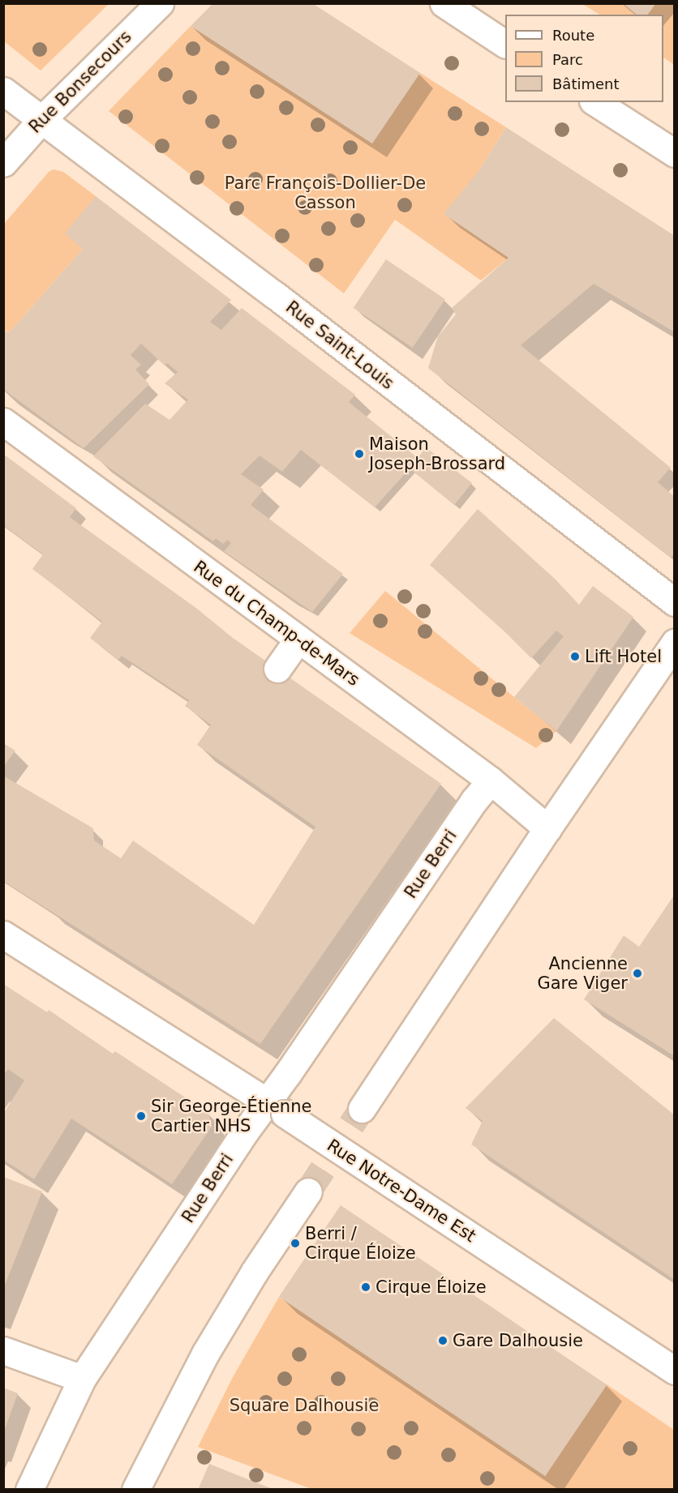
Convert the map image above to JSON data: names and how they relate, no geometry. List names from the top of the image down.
{
  "streets": {
    "street": [
      "Rue Bonsecours",
      "Rue Saint-Louis",
      "Rue du Champ-de-Mars",
      "Rue Berri",
      "Rue Notre-Dame Est"
    ]
  },
  "crossings": [
    ["Rue Bonsecours", "Rue Saint-Louis"],
    ["Rue du Champ-de-Mars", "Rue Berri"],
    ["Rue Berri", "Rue Notre-Dame Est"]
  ],
  "parks": ["Parc François-Dollier-De Casson", "Square Dalhousie"],
  "places": [
    "Maison Joseph-Brossard",
    "Lift Hotel",
    "Ancienne Gare Viger",
    "Sir George-Étienne Cartier NHS",
    "Berri / Cirque Éloize",
    "Cirque Éloize",
    "Gare Dalhousie"
  ],
  "legend": ["Route", "Parc", "Bâtiment"]
}
